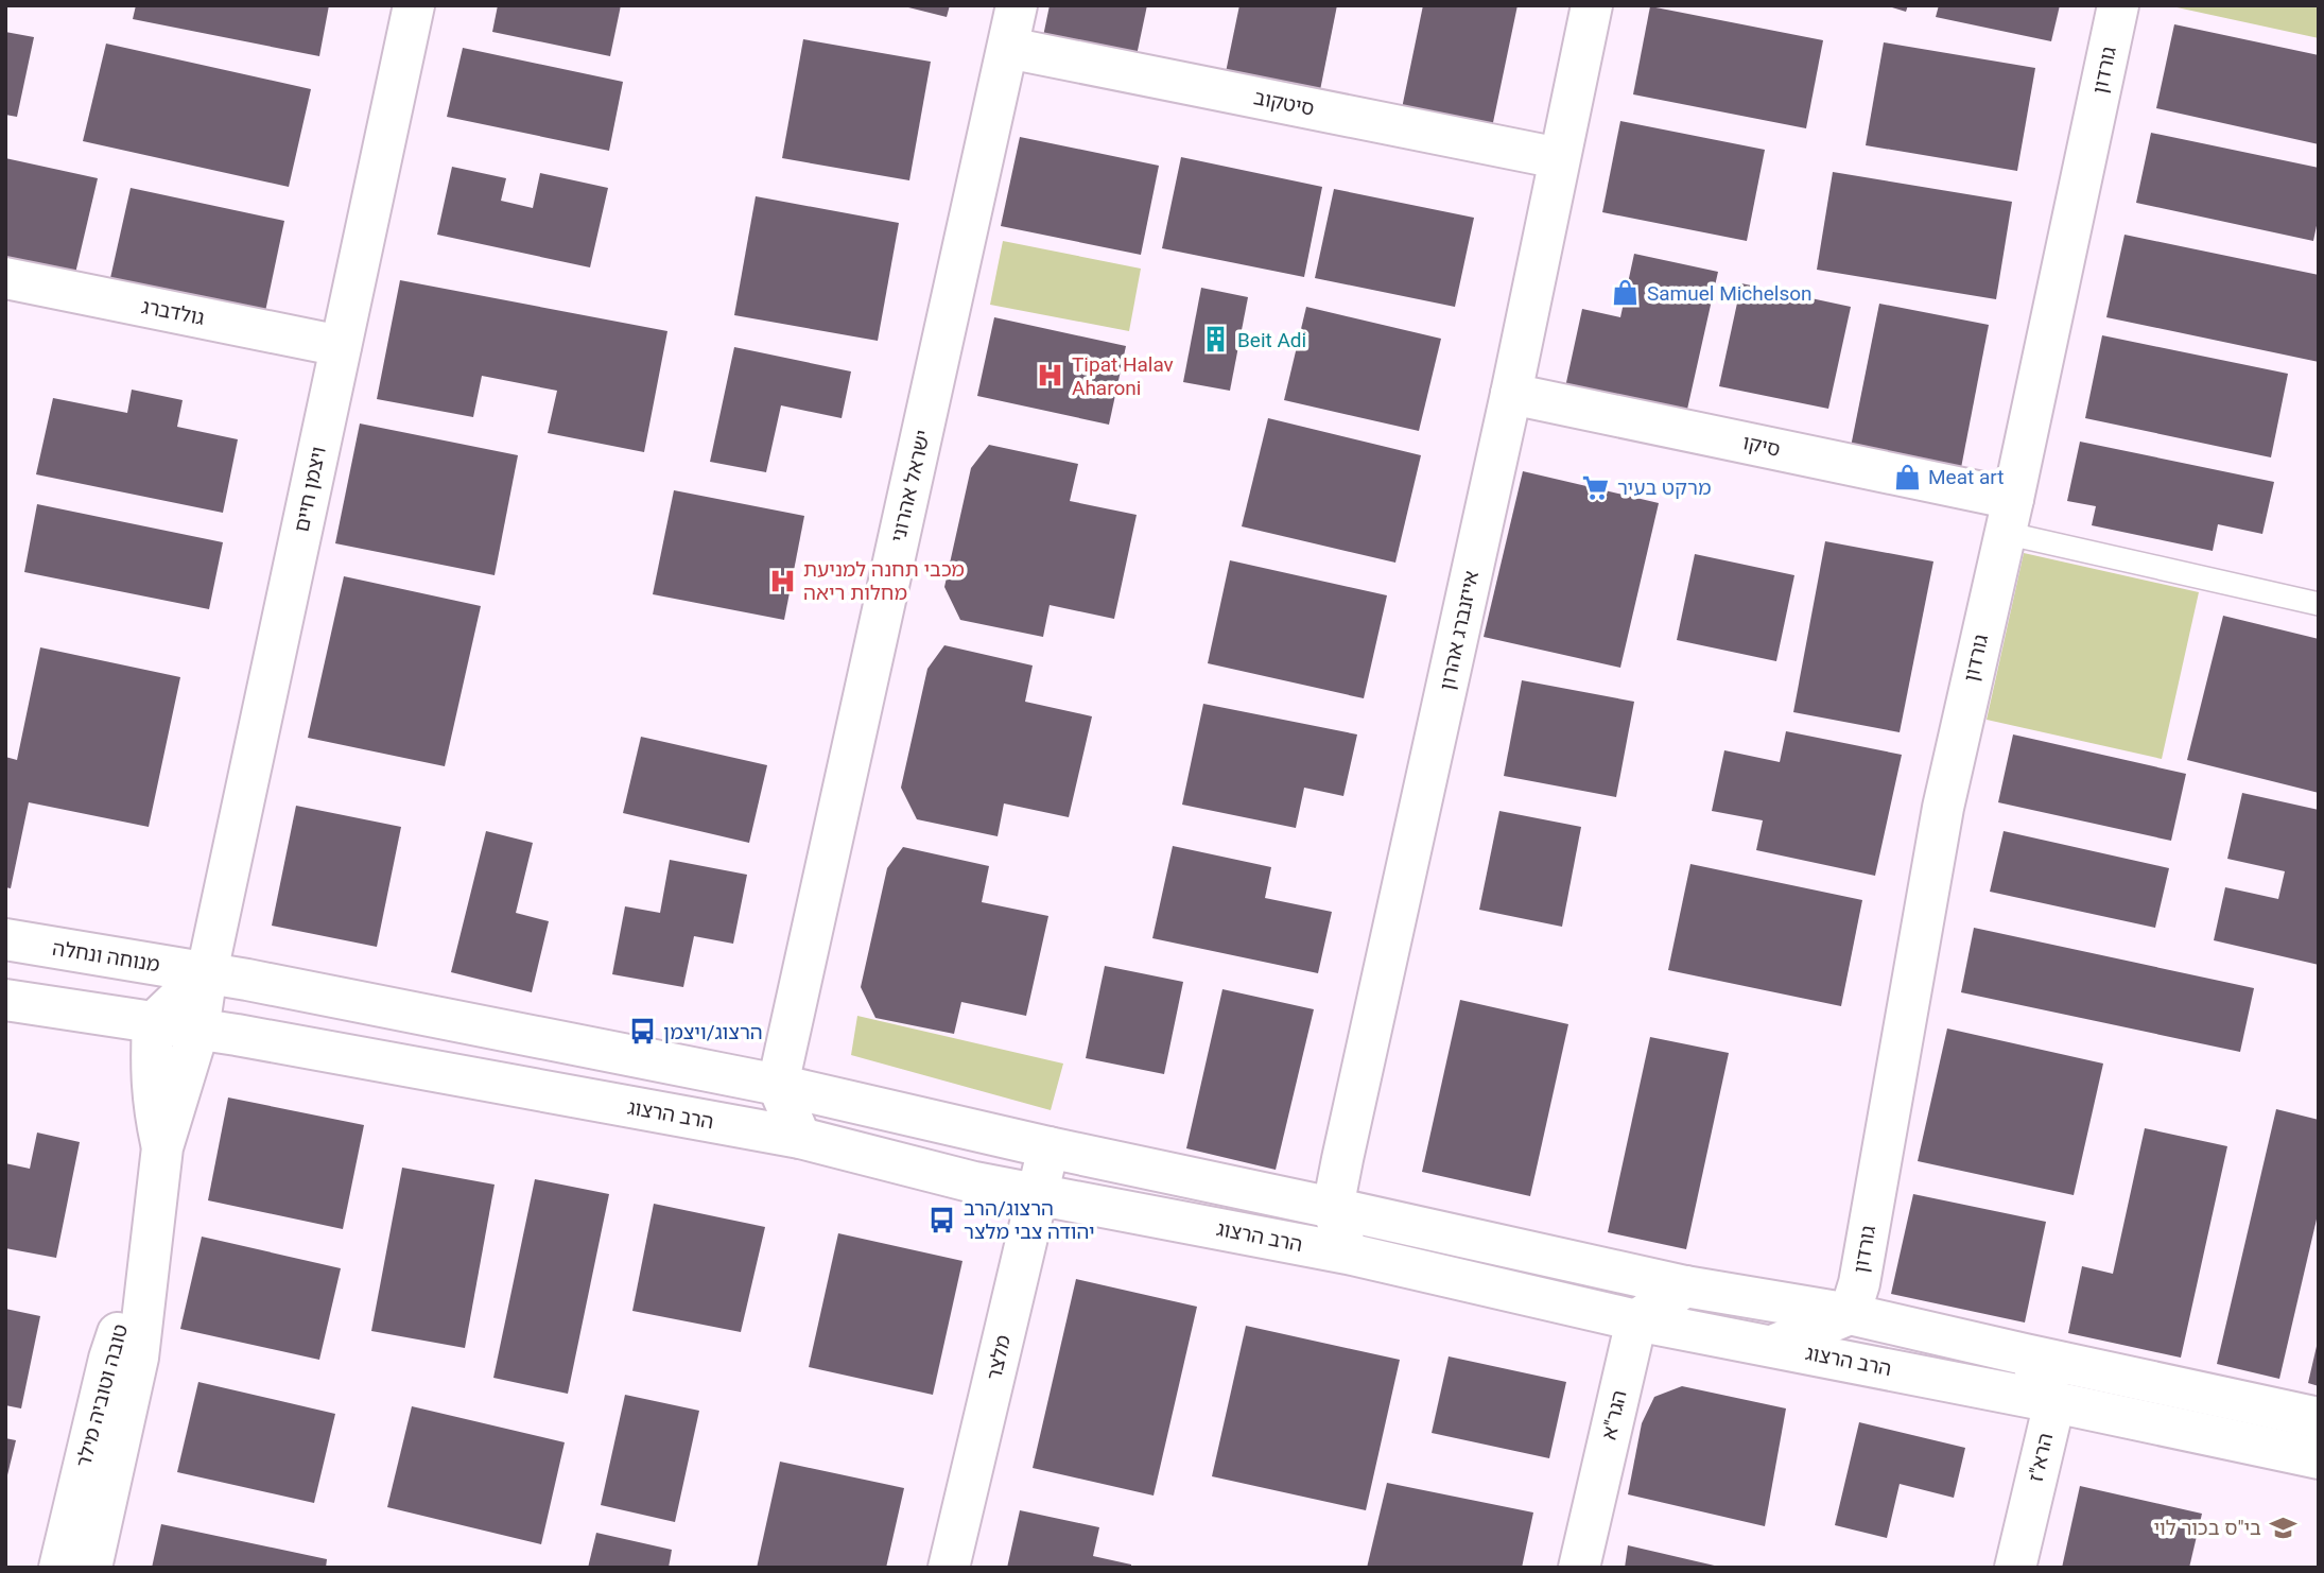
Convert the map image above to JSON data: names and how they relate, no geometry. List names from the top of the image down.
{
  "streets": {
    "street": [
      "גורדון",
      "סיטקוב",
      "גולדברג",
      "סיקו",
      "ישראל אהרוני",
      "ויצמן חיים",
      "אייזנברג אהרון",
      "מנוחה ונחלה",
      "הרב הרצוג",
      "מלצר",
      "טובה וטוביה מילר",
      "הגר\"א",
      "הרא\"ז"
    ]
  },
  "crossings": [
    ["גורדון", "סיקו"],
    ["סיטקוב", "ישראל אהרוני"],
    ["סיטקוב", "אייזנברג אהרון"],
    ["גולדברג", "ויצמן חיים"],
    ["סיקו", "אייזנברג אהרון"],
    ["ויצמן חיים", "מנוחה ונחלה"],
    ["ויצמן חיים", "טובה וטוביה מילר"],
    ["אייזנברג אהרון", "הרב הרצוג"],
    ["מנוחה ונחלה", "טובה וטוביה מילר"],
    ["הרב הרצוג", "מלצר"],
    ["הרב הרצוג", "טובה וטוביה מילר"],
    ["הרב הרצוג", "הגר\"א"],
    ["הרב הרצוג", "הרא\"ז"]
  ],
  "places": {
    "shop": ["Samuel Michelson", "Meat art"],
    "building": ["Beit Adi"],
    "hospital": ["Tipat Halav Aharoni", "מכבי תחנה למניעת מחלות ריאה"],
    "supermarket": ["מרקט בעיר"],
    "bus stop": ["הרצוג/ויצמן", "הרצוג/הרב יהודה צבי מלצר"],
    "school or university": ["בי\"ס בכור לוי"]
  }
}
